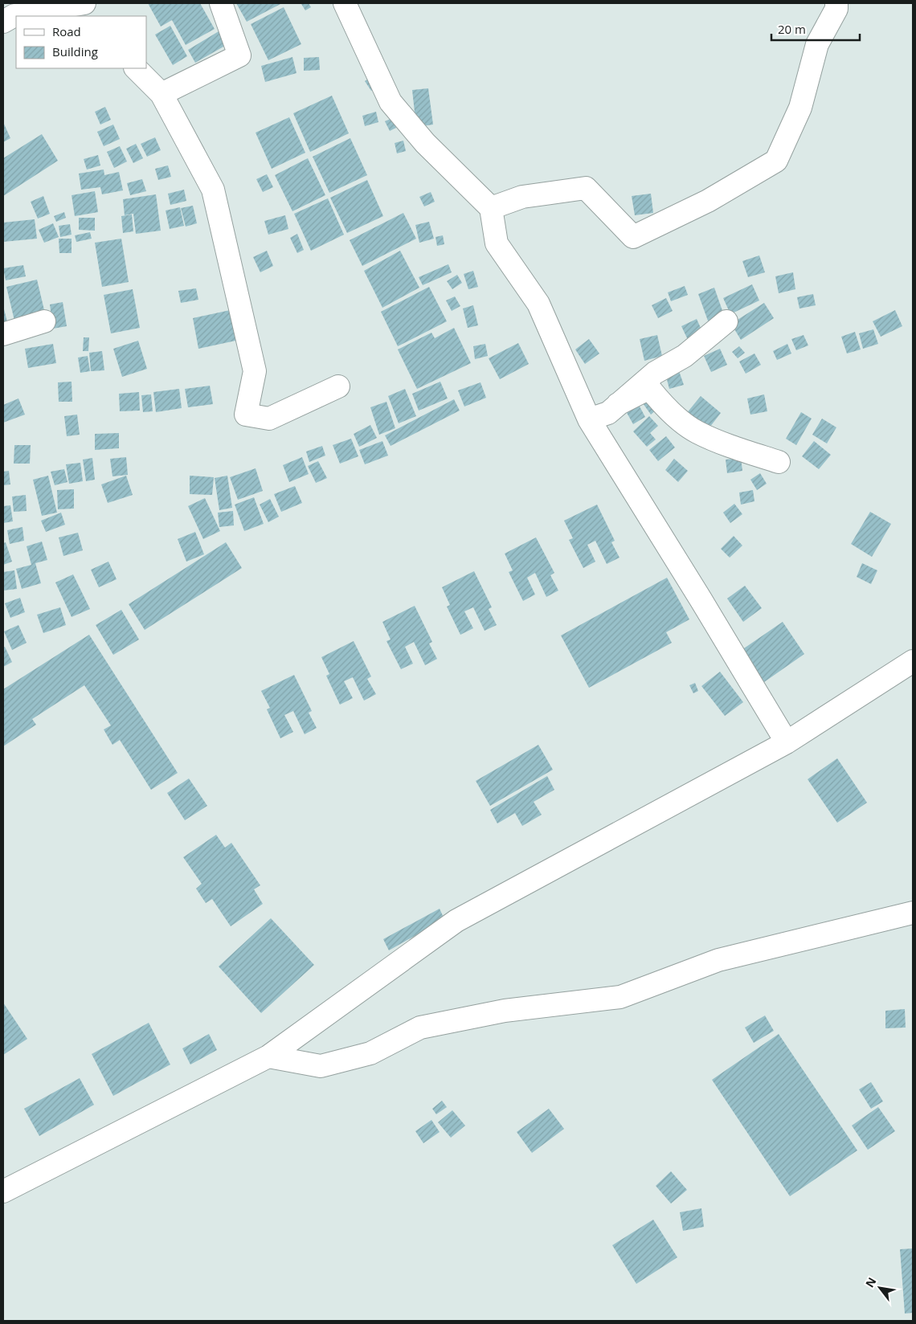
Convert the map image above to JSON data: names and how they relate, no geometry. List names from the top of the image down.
{
  "legend": ["Road", "Building"],
  "scale_bar": "20 m",
  "north": "top left"
}
